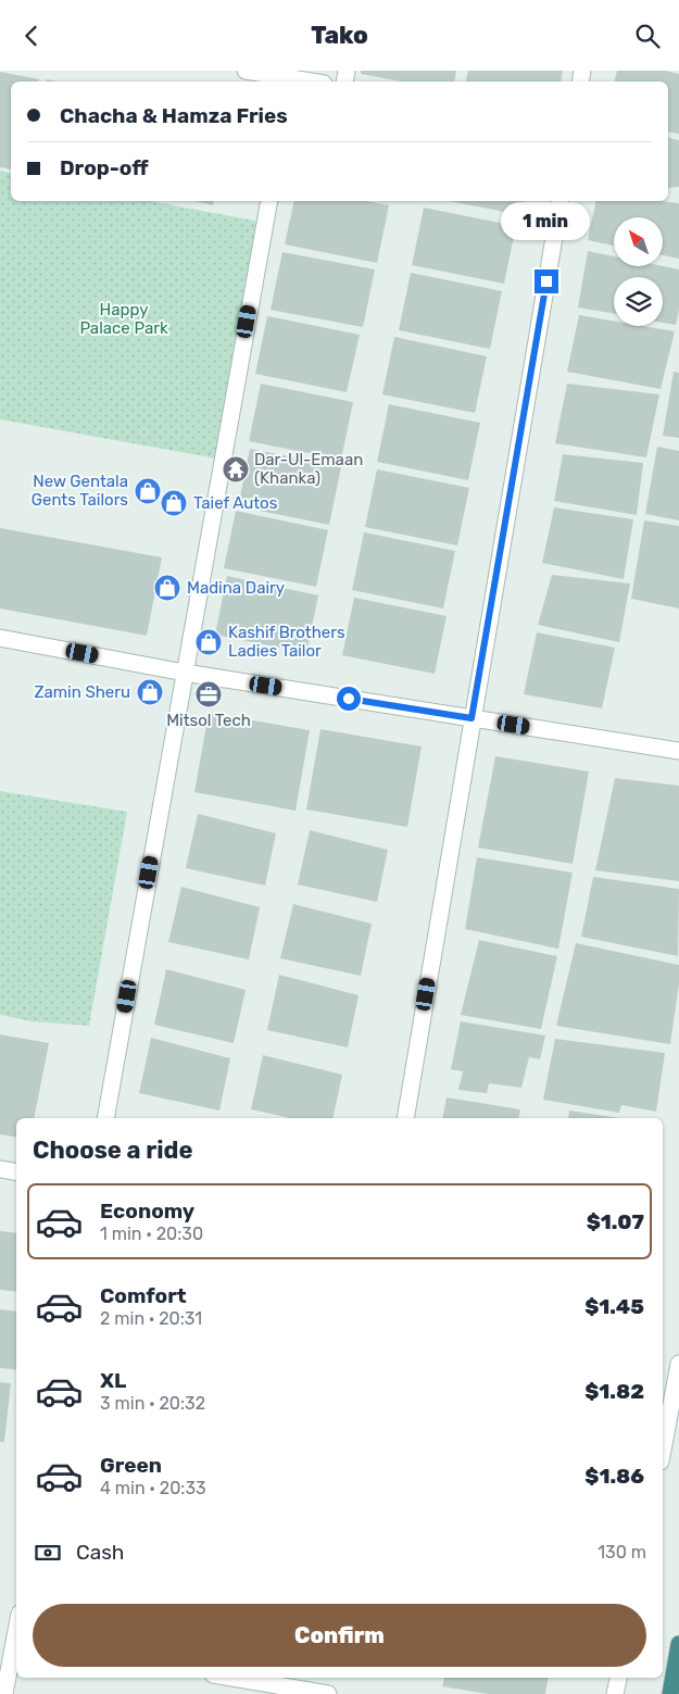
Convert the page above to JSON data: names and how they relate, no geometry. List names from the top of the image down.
{
  "parks": ["Happy Palace Park"],
  "places": {
    "temple": ["Dar-Ul-Emaan (Khanka)"],
    "shop": [
      "New Gentala Gents Tailors",
      "Taief Autos",
      "Madina Dairy",
      "Kashif Brothers Ladies Tailor",
      "Zamin Sheru"
    ],
    "office": ["Mitsol Tech"]
  },
  "north": "top left",
  "page": {
    "header": "Tako",
    "banner": ["Chacha & Hamza Fries", "Drop-off"],
    "bubble": "1 min",
    "heading": "Choose a ride",
    "list": [
      {
        "name": "Economy",
        "note": "1 min · 20:30",
        "value": "$1.07"
      },
      {
        "name": "Comfort",
        "note": "2 min · 20:31",
        "value": "$1.45"
      },
      {
        "name": "XL",
        "note": "3 min · 20:32",
        "value": "$1.82"
      },
      {
        "name": "Green",
        "note": "4 min · 20:33",
        "value": "$1.86"
      }
    ],
    "pay": ["Cash", "130 m"],
    "buttons": "Confirm"
  }
}
